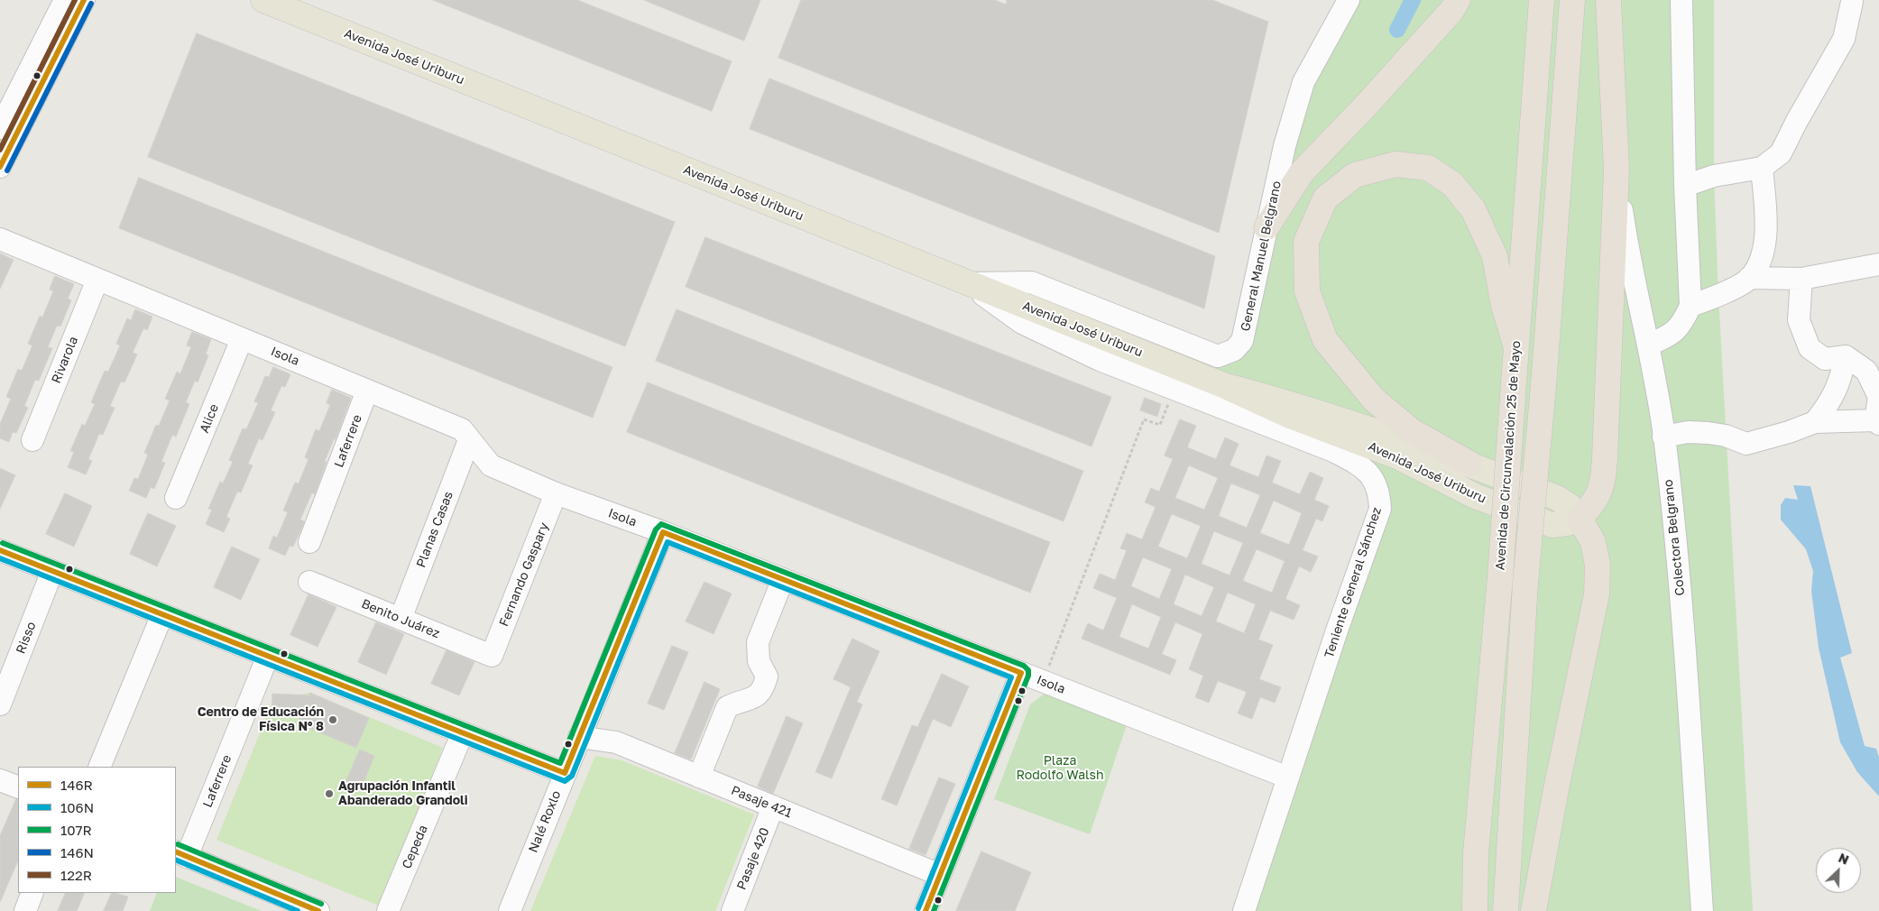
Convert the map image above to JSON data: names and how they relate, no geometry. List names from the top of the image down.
{
  "streets": {
    "highway": ["Avenida de Circunvalación 25 de Mayo"],
    "main road": ["Avenida José Uriburu"],
    "street": [
      "General Manuel Belgrano",
      "Isola",
      "Rivarola",
      "Alice",
      "Laferrere",
      "Planas Casas",
      "Colectora Belgrano",
      "Fernando Gaspary",
      "Teniente General Sánchez",
      "Benito Juárez",
      "Risso",
      "Pasaje 421",
      "Nalé Roxlo",
      "Cepeda",
      "Pasaje 420"
    ]
  },
  "crossings": [
    ["Avenida José Uriburu", "General Manuel Belgrano"],
    ["Avenida José Uriburu", "Teniente General Sánchez"],
    ["General Manuel Belgrano", "Teniente General Sánchez"],
    ["Isola", "Rivarola"],
    ["Isola", "Alice"],
    ["Isola", "Laferrere"],
    ["Isola", "Planas Casas"],
    ["Isola", "Fernando Gaspary"],
    ["Isola", "Teniente General Sánchez"],
    ["Isola", "Nalé Roxlo"],
    ["Planas Casas", "Benito Juárez"],
    ["Fernando Gaspary", "Benito Juárez"],
    ["Pasaje 421", "Nalé Roxlo"],
    ["Pasaje 421", "Pasaje 420"]
  ],
  "parks": ["Plaza Rodolfo Walsh"],
  "places": ["Centro de Educación Física N° 8", "Agrupación Infantil Abanderado Grandoli"],
  "lines": [
    "transit line 146R",
    "transit line 122R",
    "transit line 146N",
    "transit line 107R",
    "transit line 106N"
  ],
  "legend": [
    "146R",
    "106N",
    "107R",
    "146N",
    "122R"
  ],
  "north": "top right"
}
